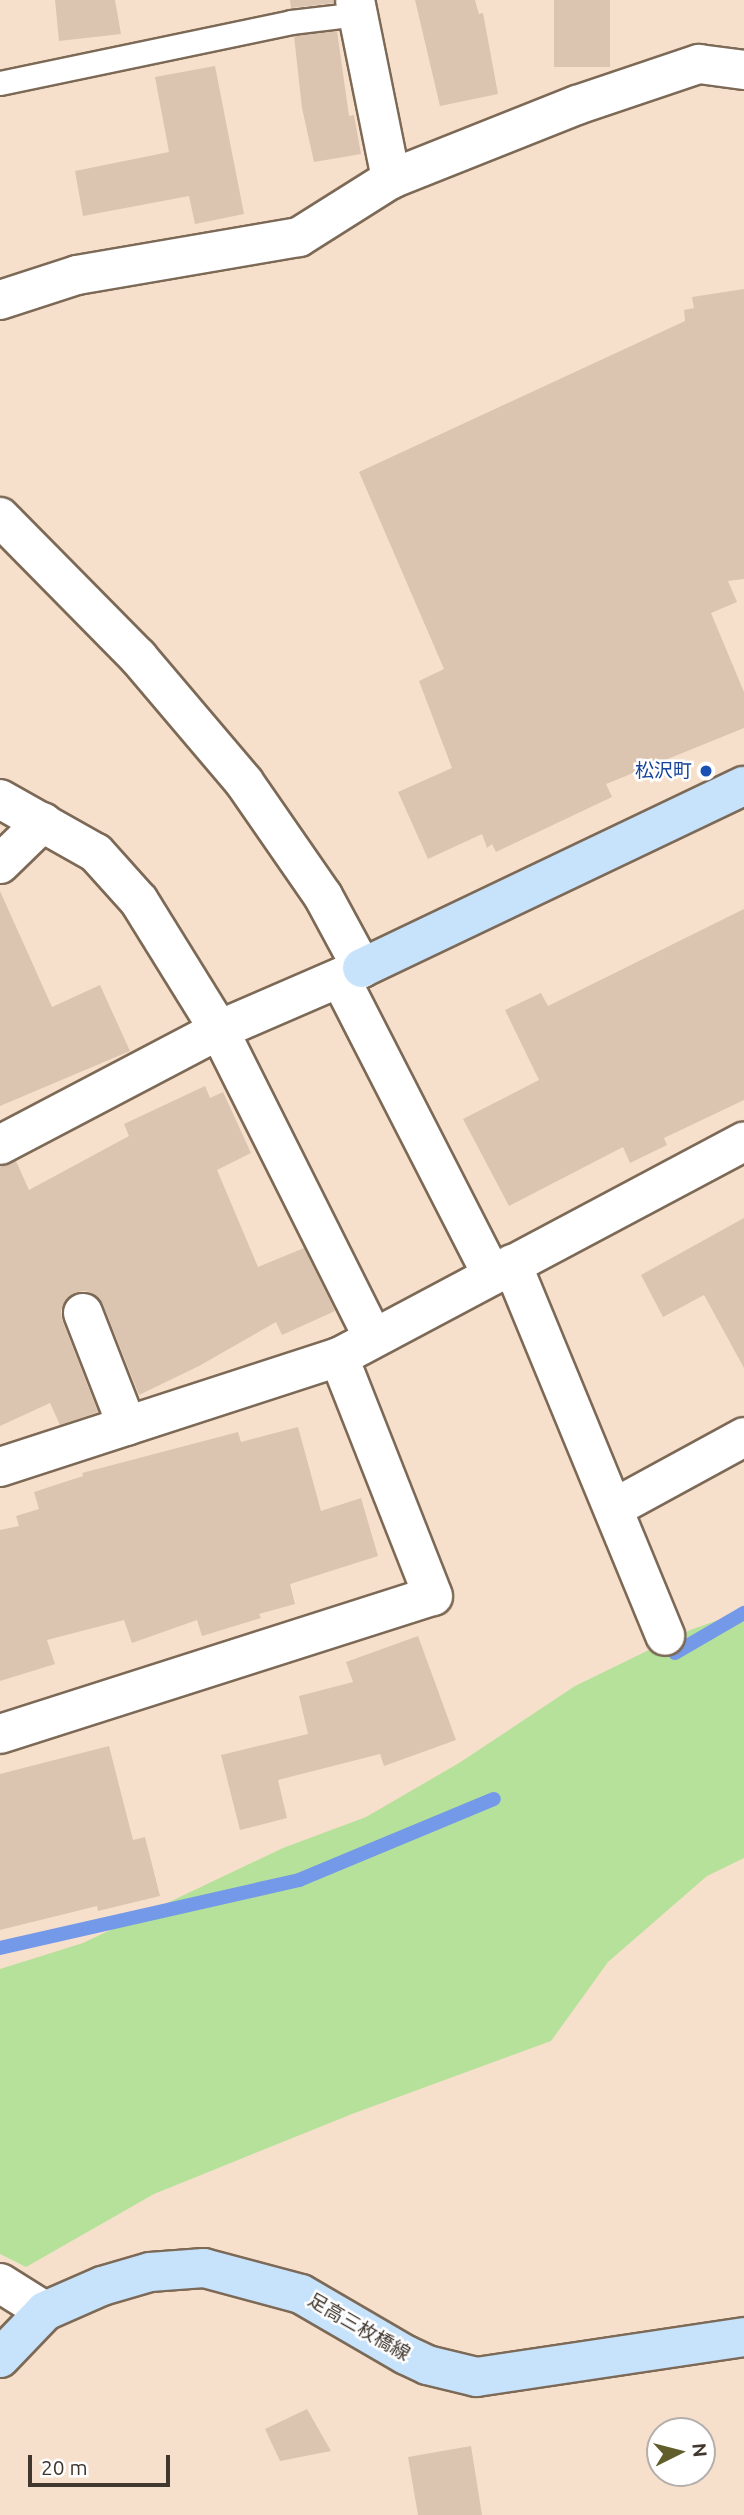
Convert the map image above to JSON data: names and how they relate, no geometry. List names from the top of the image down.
{
  "streets": {
    "main road": ["足高三枚橋線"]
  },
  "places": ["松沢町"],
  "scale_bar": "20 m",
  "north": "right"
}
